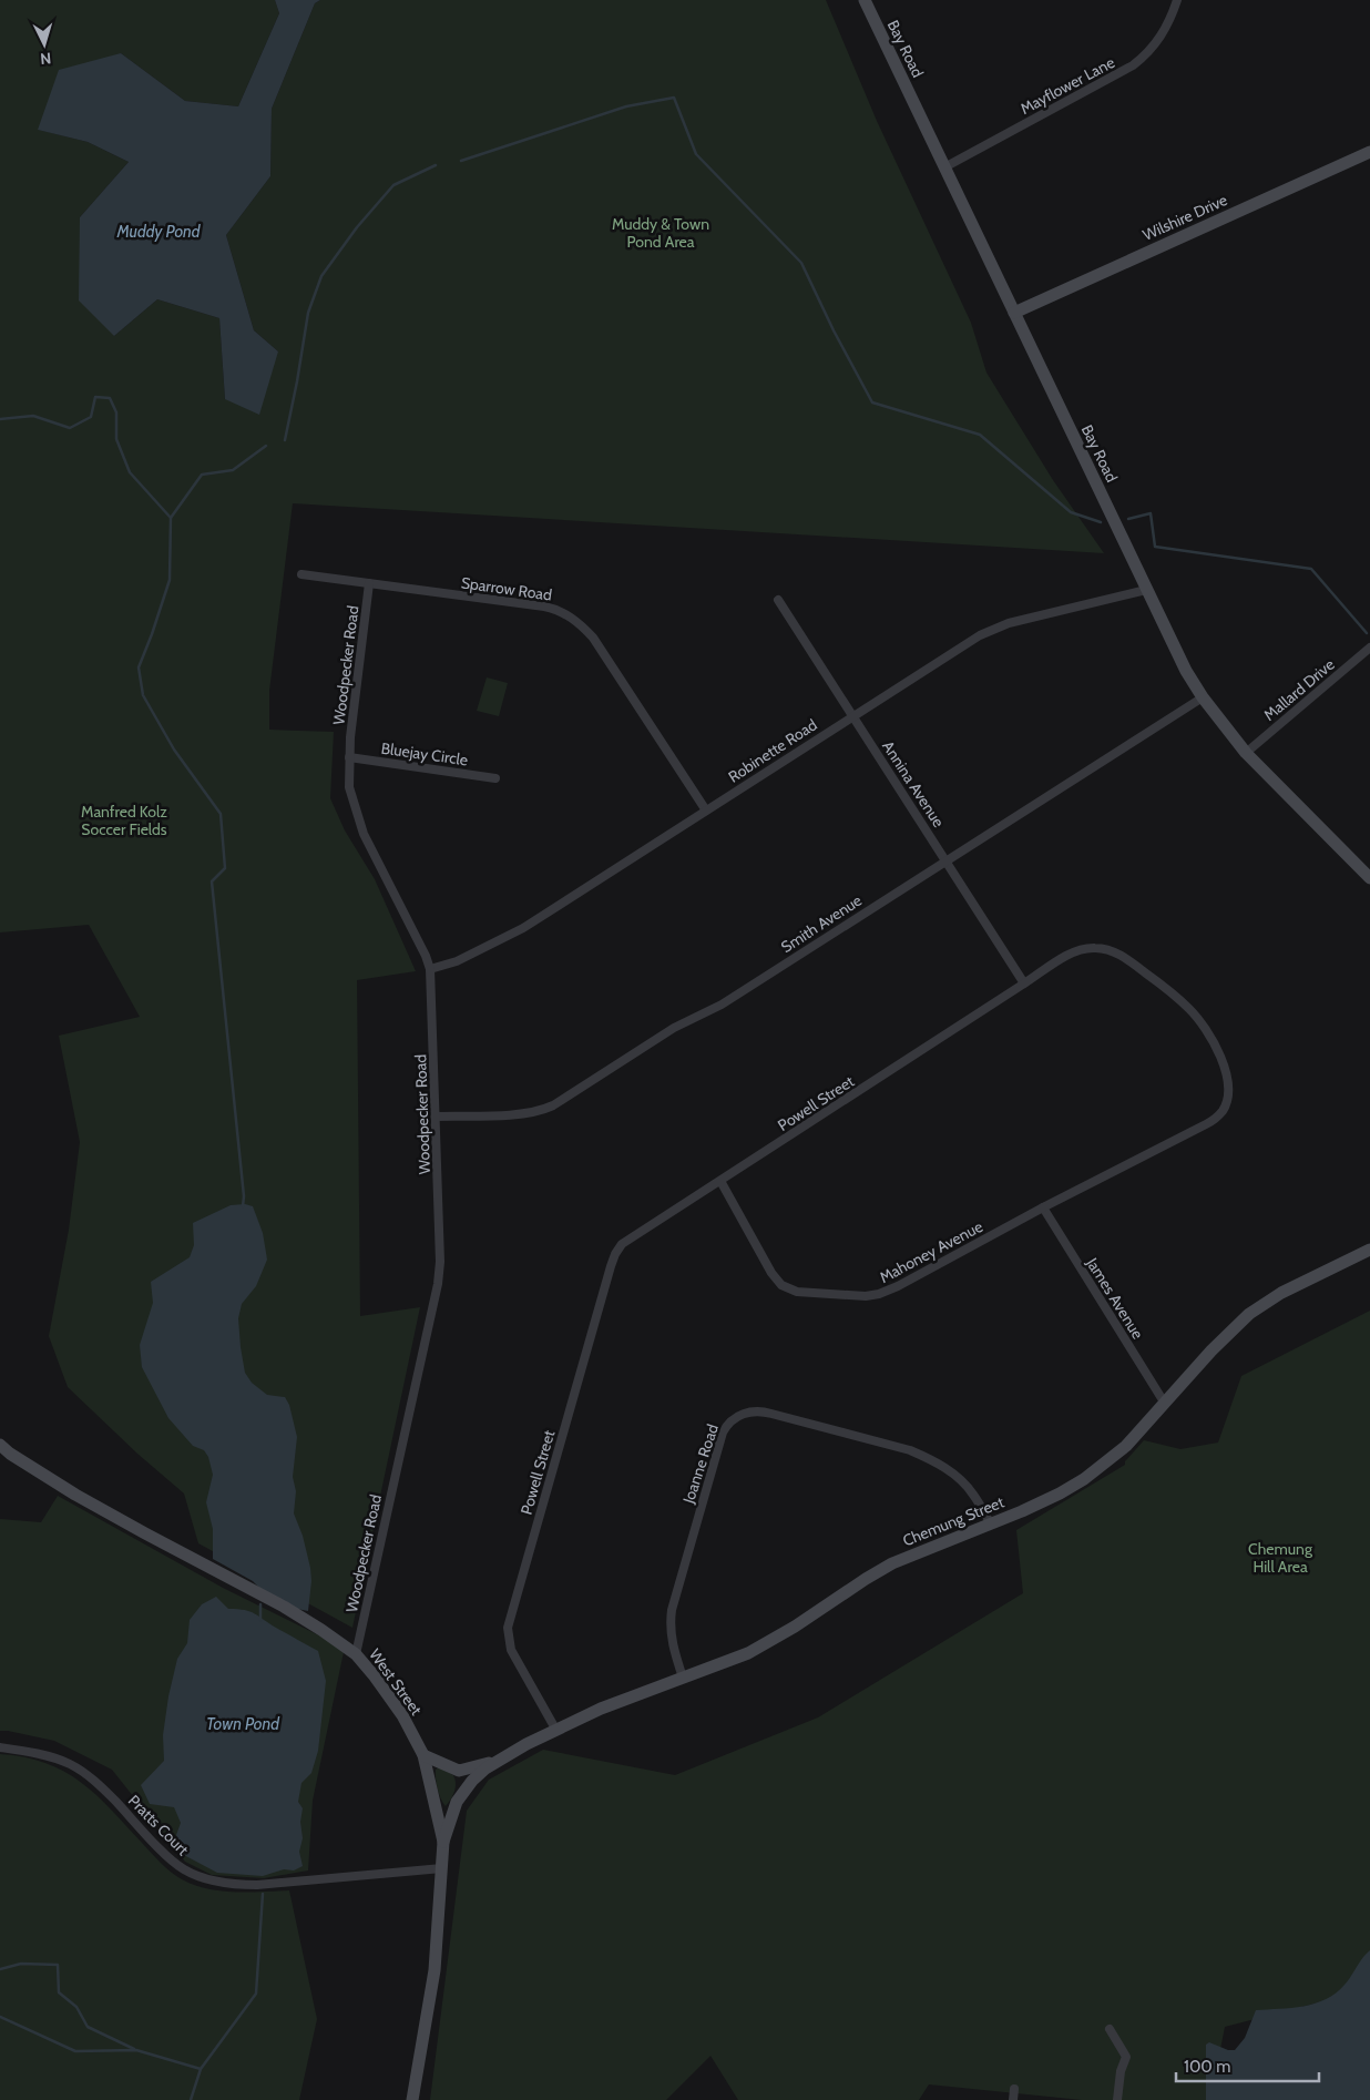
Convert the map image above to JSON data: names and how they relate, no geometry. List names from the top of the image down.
{
  "streets": {
    "street": [
      "Bay Road",
      "Mayflower Lane",
      "Wilshire Drive",
      "Sparrow Road",
      "Woodpecker Road",
      "Mallard Drive",
      "Robinette Road",
      "Bluejay Circle",
      "Annina Avenue",
      "Smith Avenue",
      "Powell Street",
      "Mahoney Avenue",
      "James Avenue",
      "Joanne Road",
      "Chemung Street",
      "West Street",
      "Pratts Court"
    ]
  },
  "crossings": [
    ["Bay Road", "Mayflower Lane"],
    ["Bay Road", "Wilshire Drive"],
    ["Bay Road", "Mallard Drive"],
    ["Bay Road", "Robinette Road"],
    ["Bay Road", "Smith Avenue"],
    ["Sparrow Road", "Woodpecker Road"],
    ["Sparrow Road", "Robinette Road"],
    ["Woodpecker Road", "Robinette Road"],
    ["Woodpecker Road", "Bluejay Circle"],
    ["Woodpecker Road", "Smith Avenue"],
    ["Woodpecker Road", "West Street"],
    ["Robinette Road", "Annina Avenue"],
    ["Annina Avenue", "Smith Avenue"],
    ["Annina Avenue", "Powell Street"],
    ["Powell Street", "Mahoney Avenue"],
    ["Powell Street", "James Avenue"],
    ["Powell Street", "Chemung Street"],
    ["Mahoney Avenue", "James Avenue"],
    ["James Avenue", "Chemung Street"],
    ["Joanne Road", "Chemung Street"],
    ["Chemung Street", "West Street"],
    ["West Street", "Pratts Court"]
  ],
  "water": ["Muddy Pond", "Town Pond"],
  "parks": ["Muddy & Town Pond Area", "Manfred Kolz Soccer Fields", "Chemung Hill Area"],
  "scale_bar": "100 m",
  "north": "bottom"
}
